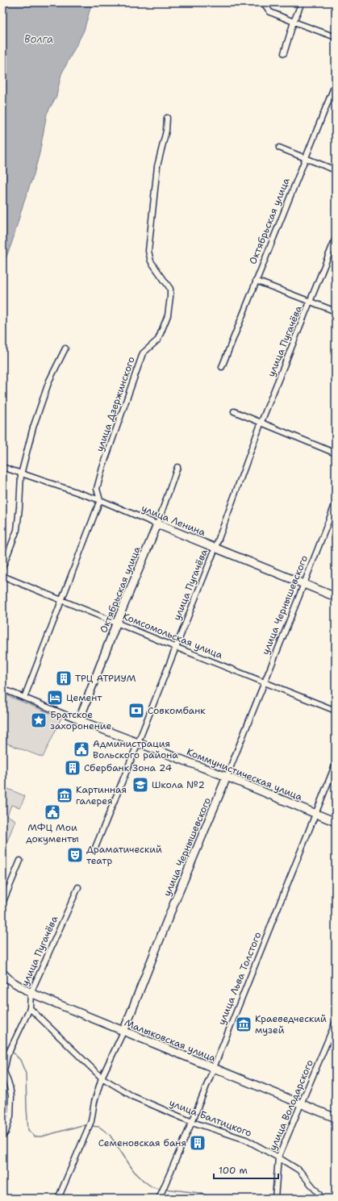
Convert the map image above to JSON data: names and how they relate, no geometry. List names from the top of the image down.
{
  "streets": {
    "street": [
      "Октябрьская улица",
      "улица Пугачёва",
      "улица Дзержинского",
      "улица Ленина",
      "улица Чернышевского",
      "Комсомольская улица",
      "Коммунистическая улица",
      "улица Льва Толстого",
      "Малыковская улица",
      "улица Володарского",
      "улица Балтицкого"
    ]
  },
  "crossings": [
    ["Октябрьская улица", "улица Ленина"],
    ["Октябрьская улица", "Комсомольская улица"],
    ["Октябрьская улица", "Коммунистическая улица"],
    ["улица Пугачёва", "улица Ленина"],
    ["улица Пугачёва", "Комсомольская улица"],
    ["улица Пугачёва", "Коммунистическая улица"],
    ["улица Пугачёва", "Малыковская улица"],
    ["улица Пугачёва", "улица Балтицкого"],
    ["улица Дзержинского", "улица Ленина"],
    ["улица Дзержинского", "Комсомольская улица"],
    ["улица Дзержинского", "Коммунистическая улица"],
    ["улица Ленина", "улица Чернышевского"],
    ["улица Чернышевского", "Комсомольская улица"],
    ["улица Чернышевского", "Коммунистическая улица"],
    ["улица Чернышевского", "Малыковская улица"],
    ["улица Чернышевского", "улица Балтицкого"],
    ["Коммунистическая улица", "улица Льва Толстого"],
    ["улица Льва Толстого", "Малыковская улица"],
    ["улица Льва Толстого", "улица Балтицкого"],
    ["Малыковская улица", "улица Володарского"],
    ["улица Володарского", "улица Балтицкого"]
  ],
  "water": ["Волга"],
  "places": {
    "building": ["ТРЦ АТРИУМ", "Сбербанк Зона 24", "Семеновская баня"],
    "hotel": ["Цемент"],
    "bank": ["Совкомбанк"],
    "place": ["Братское захоронение"],
    "public building": ["Администрация Вольского района", "МФЦ Мои документы"],
    "school or university": ["Школа №2"],
    "museum": ["Картинная галерея", "Краеведческий музей"],
    "theatre": ["Драматический театр"]
  },
  "scale_bar": "100 m"
}
